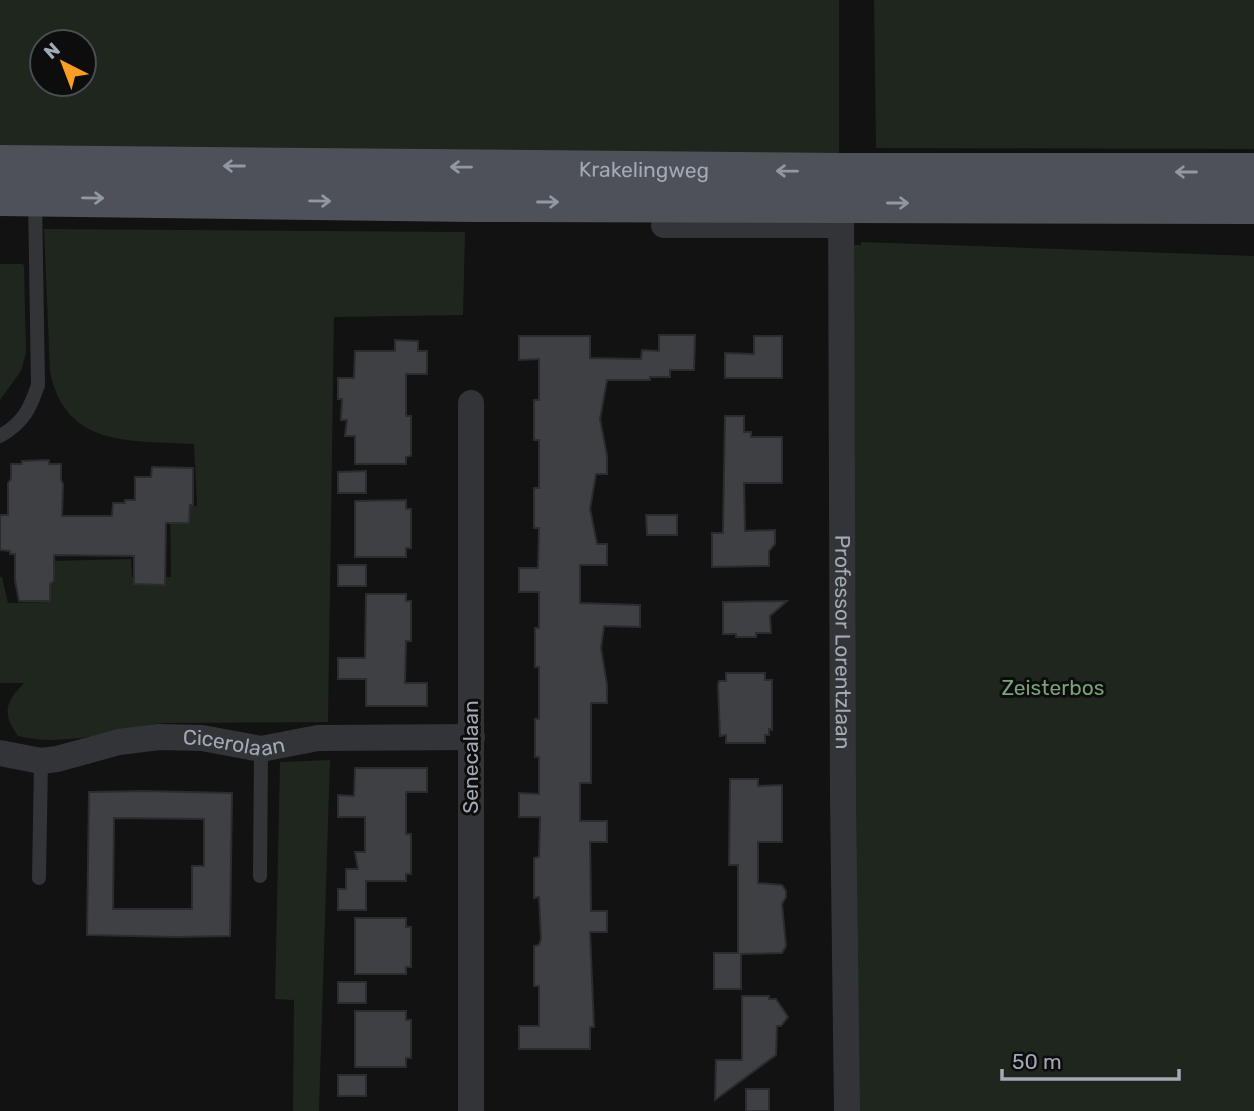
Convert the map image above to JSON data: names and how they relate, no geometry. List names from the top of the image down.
{
  "streets": {
    "main road": ["Krakelingweg"],
    "street": ["Professor Lorentzlaan", "Cicerolaan", "Senecalaan"]
  },
  "crossings": [
    ["Krakelingweg", "Professor Lorentzlaan"],
    ["Cicerolaan", "Senecalaan"]
  ],
  "parks": ["Zeisterbos"],
  "scale_bar": "50 m",
  "north": "top left"
}
